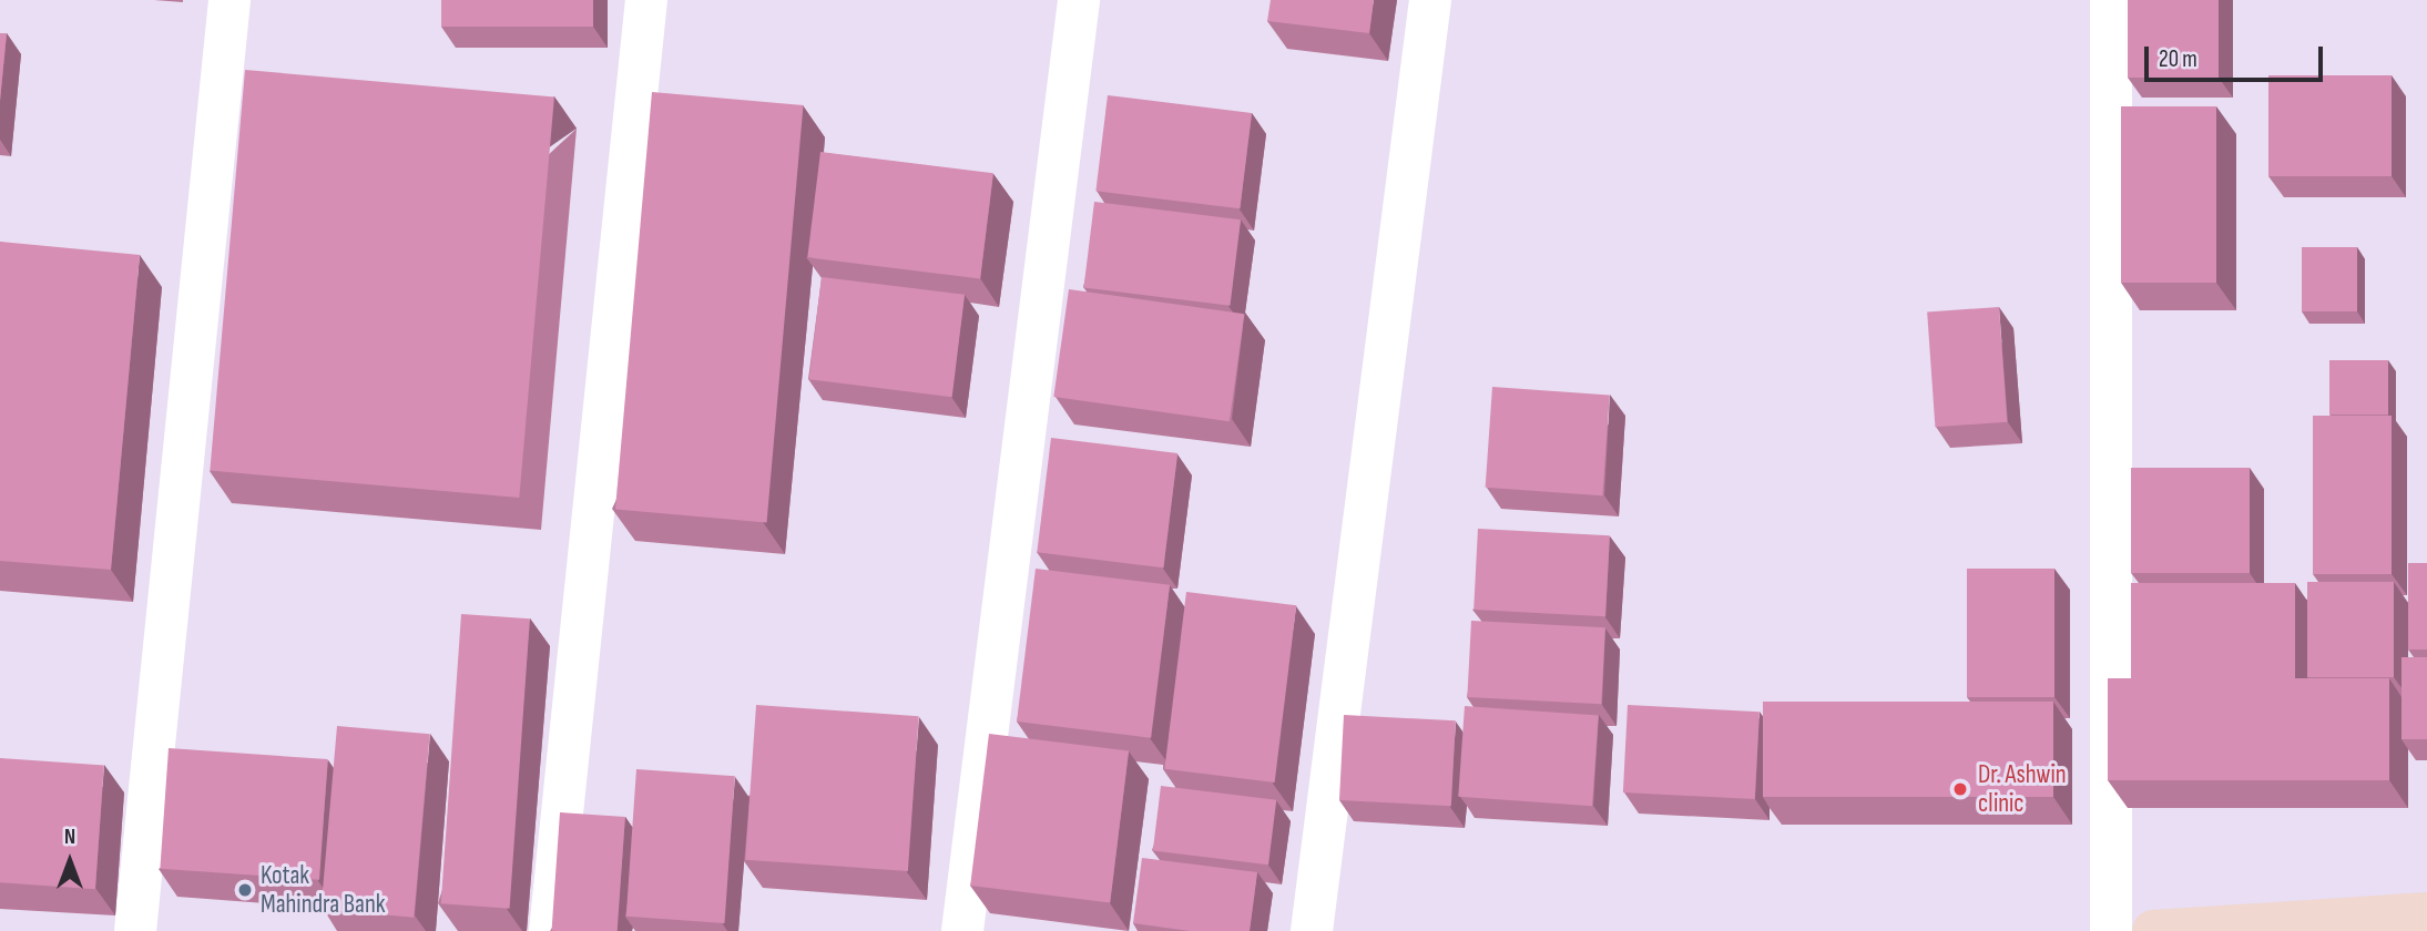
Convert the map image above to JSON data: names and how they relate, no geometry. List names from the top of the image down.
{
  "places": ["Dr. Ashwin clinic", "Kotak Mahindra Bank"],
  "scale_bar": "20 m",
  "north": "top"
}
